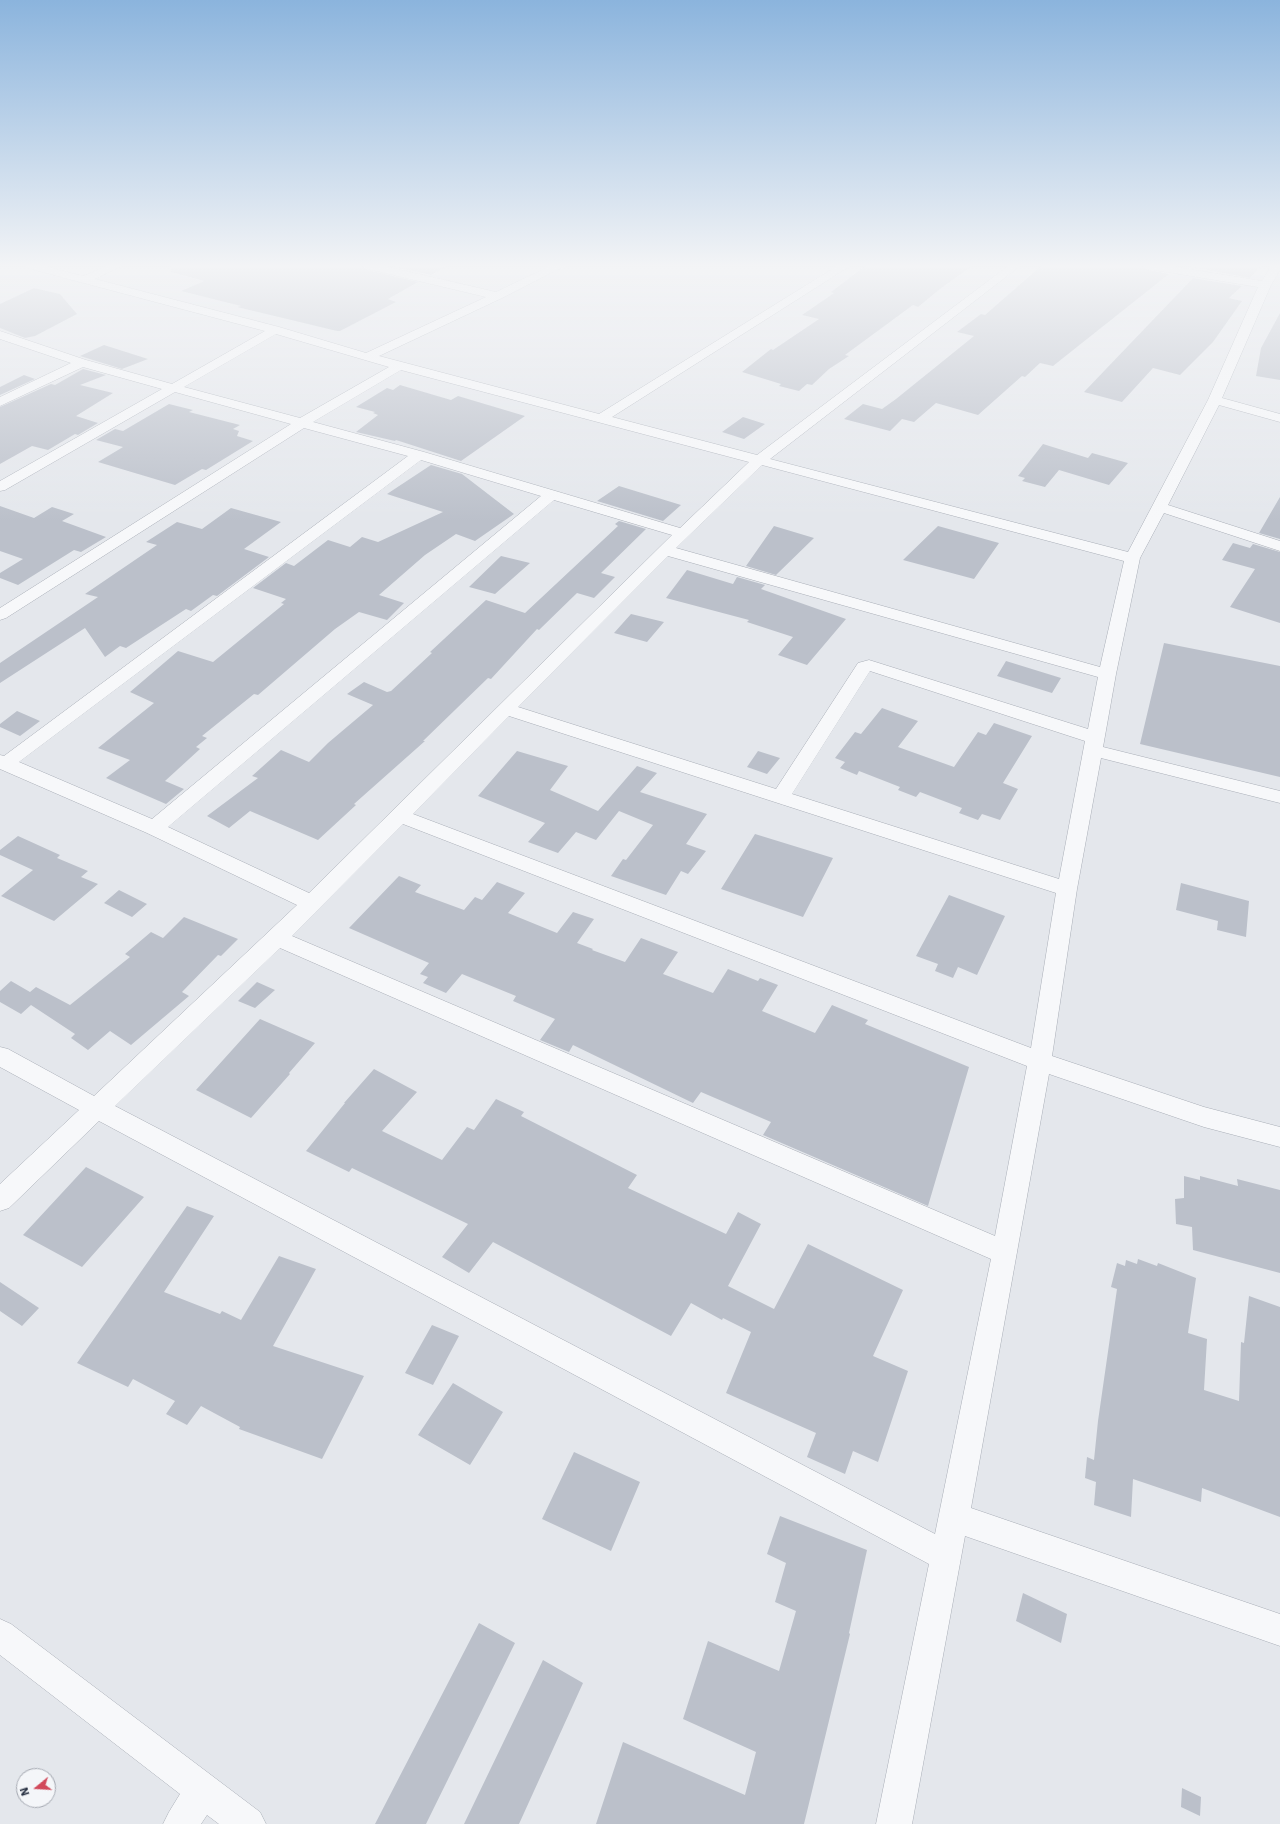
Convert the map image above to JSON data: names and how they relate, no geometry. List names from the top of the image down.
{
  "north": "left"
}
